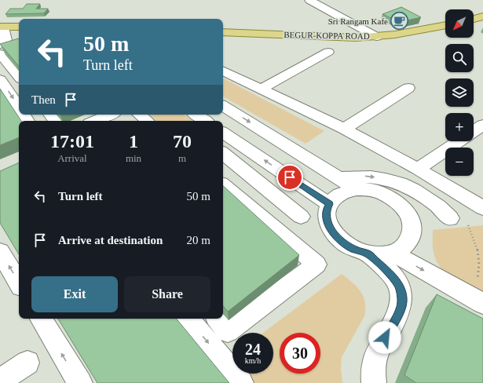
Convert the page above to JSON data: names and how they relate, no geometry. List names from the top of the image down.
{
  "streets": {
    "main road": ["BEGUR-KOPPA ROAD"]
  },
  "places": {
    "cafe": ["Sri Rangam Kafe"]
  },
  "north": "bottom left",
  "page": {
    "map_buttons": ["+", "−"],
    "turn": ["50 m", "Turn left"],
    "then": "Then",
    "eta": [
      "17:01",
      "Arrival",
      "1",
      "min",
      "70",
      "m"
    ],
    "list": [
      {
        "name": "Turn left",
        "value": "50 m"
      },
      {
        "name": "Arrive at destination",
        "value": "20 m"
      }
    ],
    "buttons": ["Exit", "Share"],
    "speed": "24 km/h",
    "limit": "30"
  }
}
